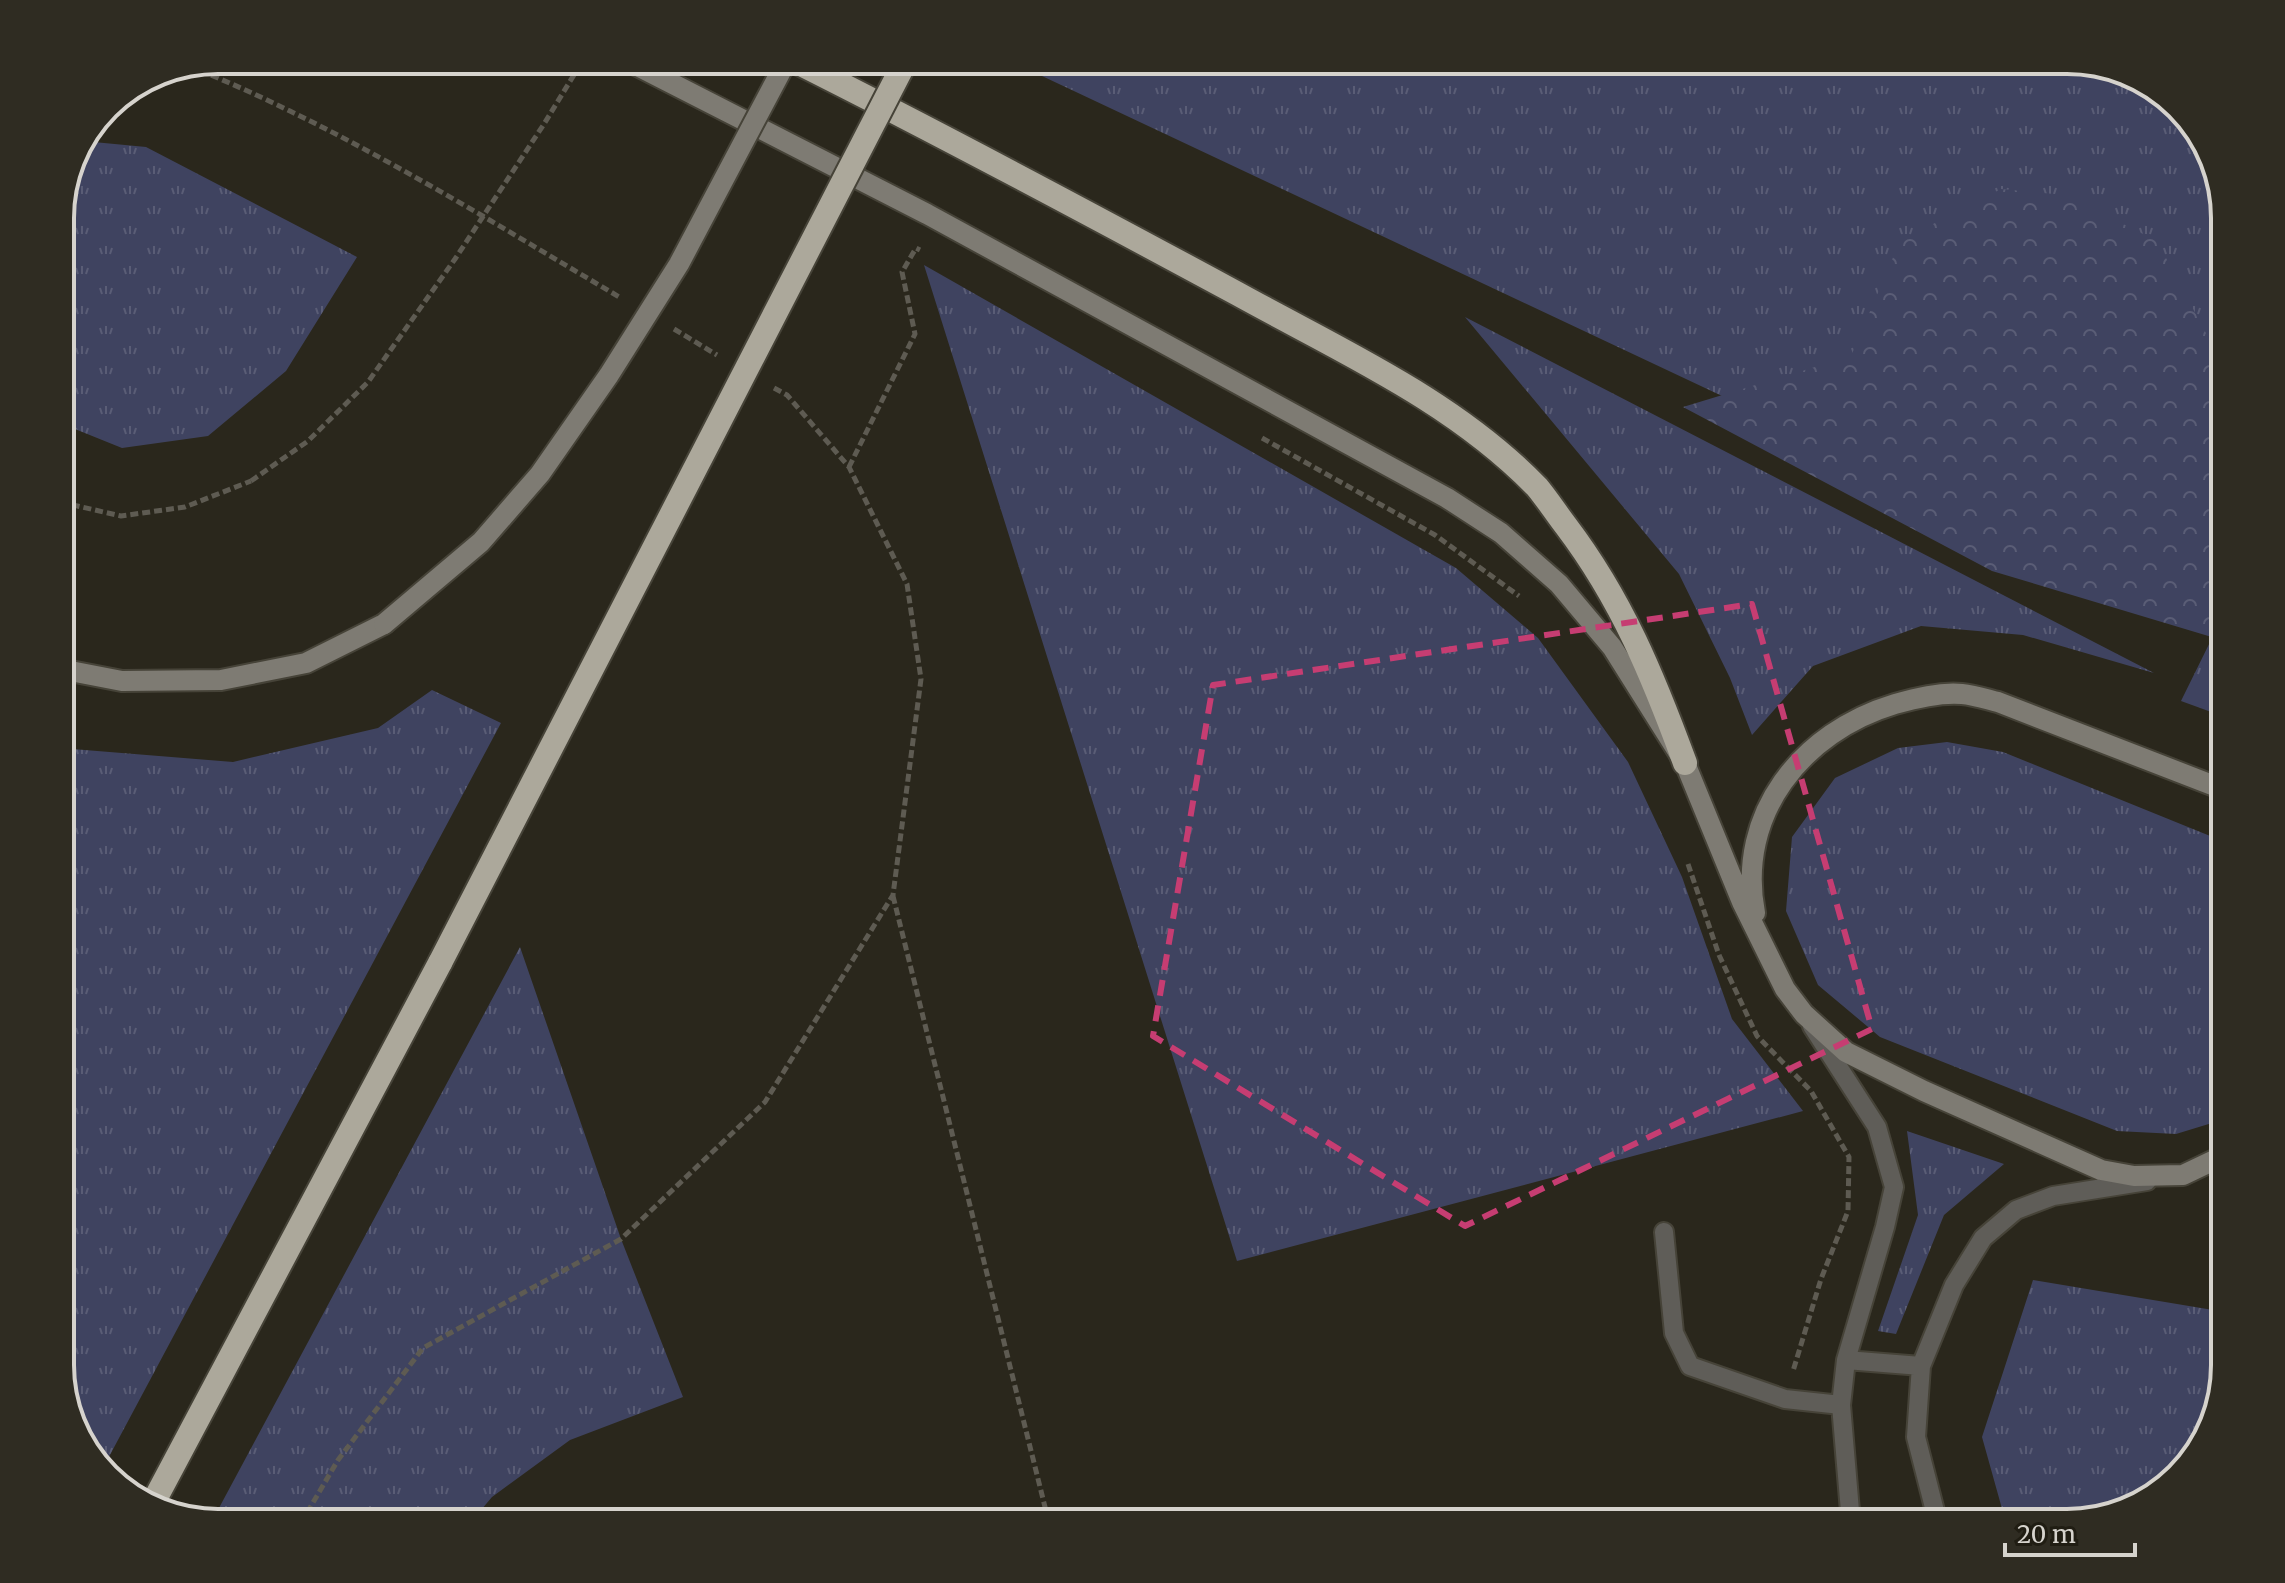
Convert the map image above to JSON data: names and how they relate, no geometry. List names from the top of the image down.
{
  "scale_bar": "20 m"
}
